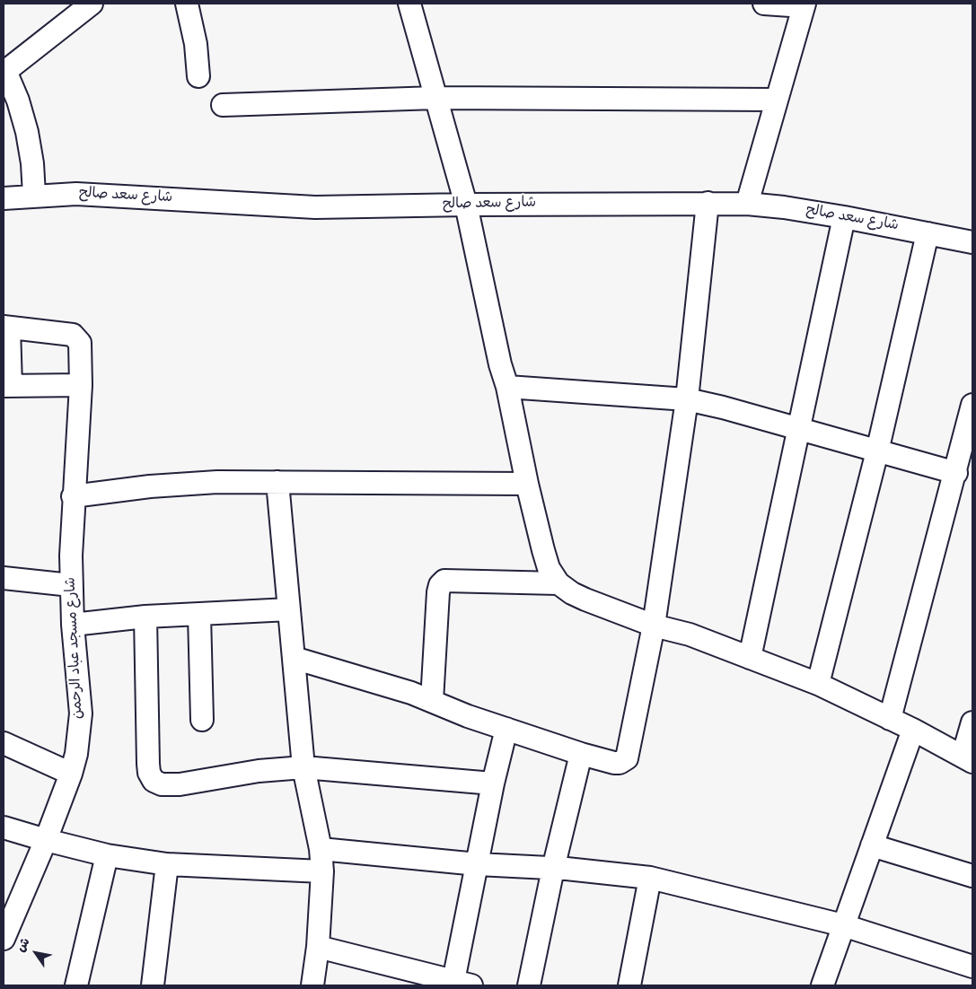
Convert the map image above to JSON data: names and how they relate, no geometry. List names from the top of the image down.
{
  "streets": {
    "street": ["شارع سعد صالح", "شارع مسجد عباد الرحمن"]
  },
  "north": "top left"
}
